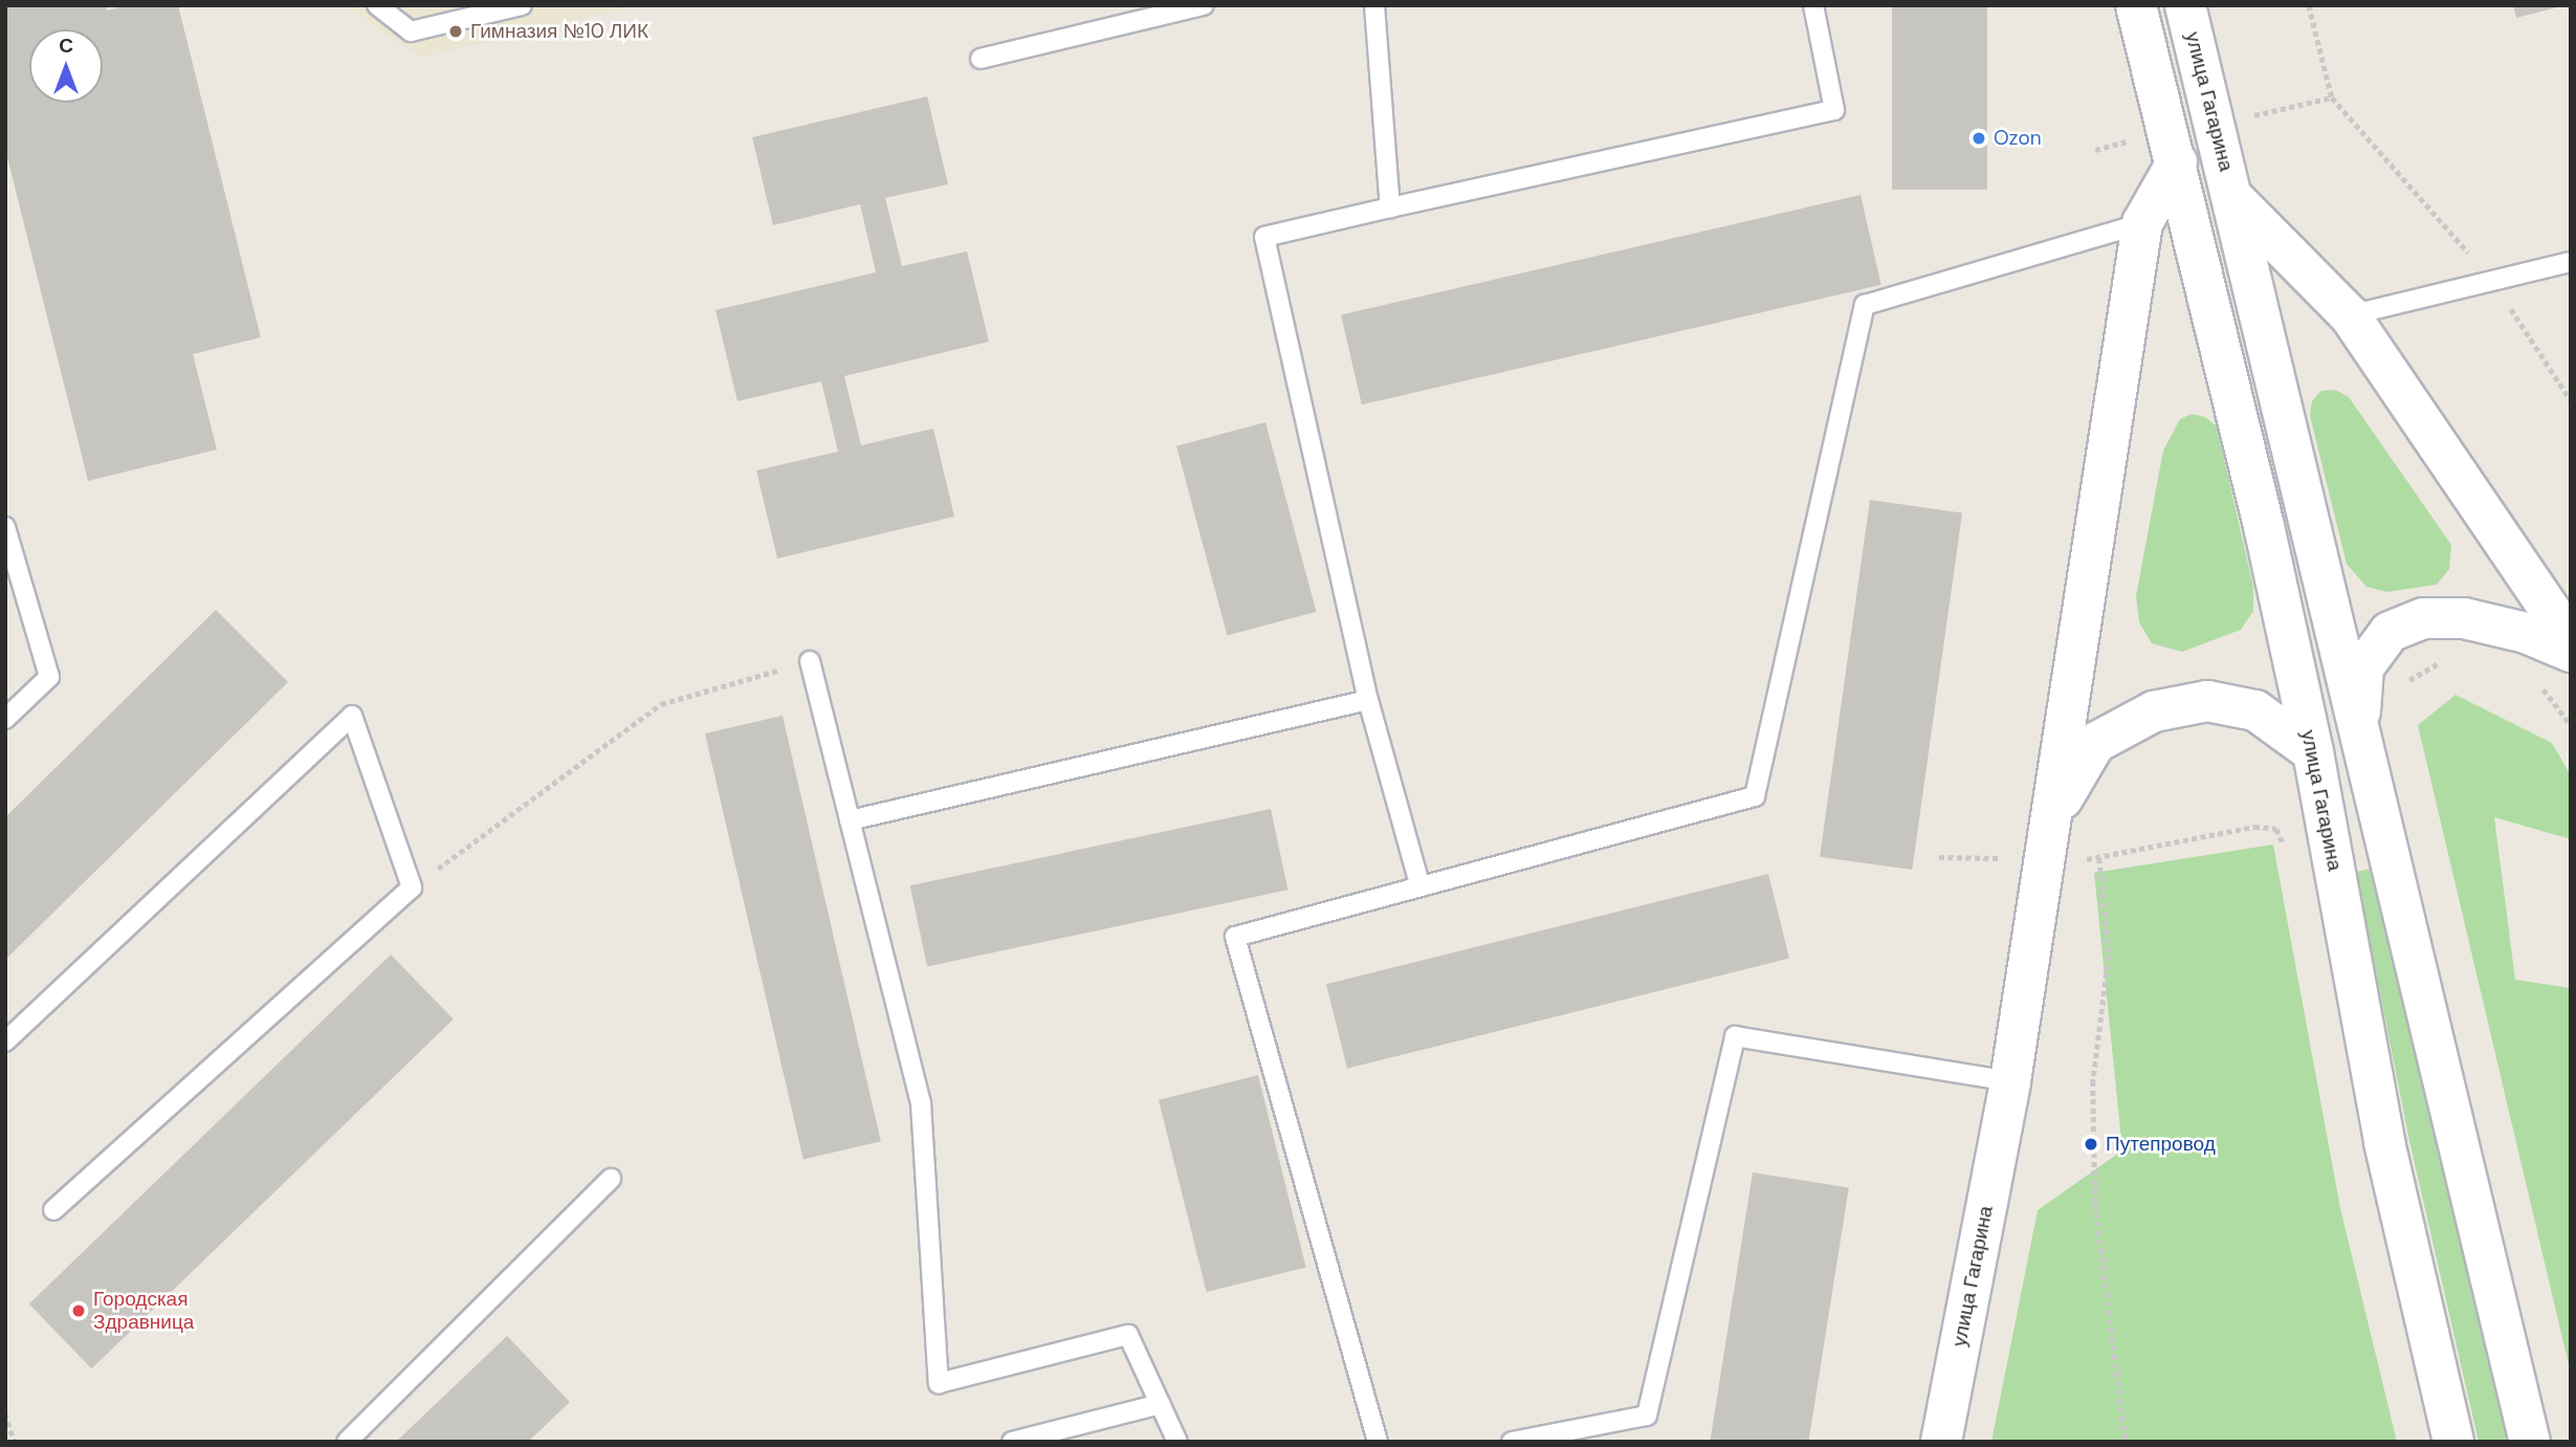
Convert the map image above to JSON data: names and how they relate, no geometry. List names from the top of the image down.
{
  "streets": {
    "main road": ["улица Гагарина"]
  },
  "places": [
    "Гимназия №10 ЛИК",
    "Ozon",
    "Путепровод",
    "Городская Здравница"
  ],
  "north": "top"
}
